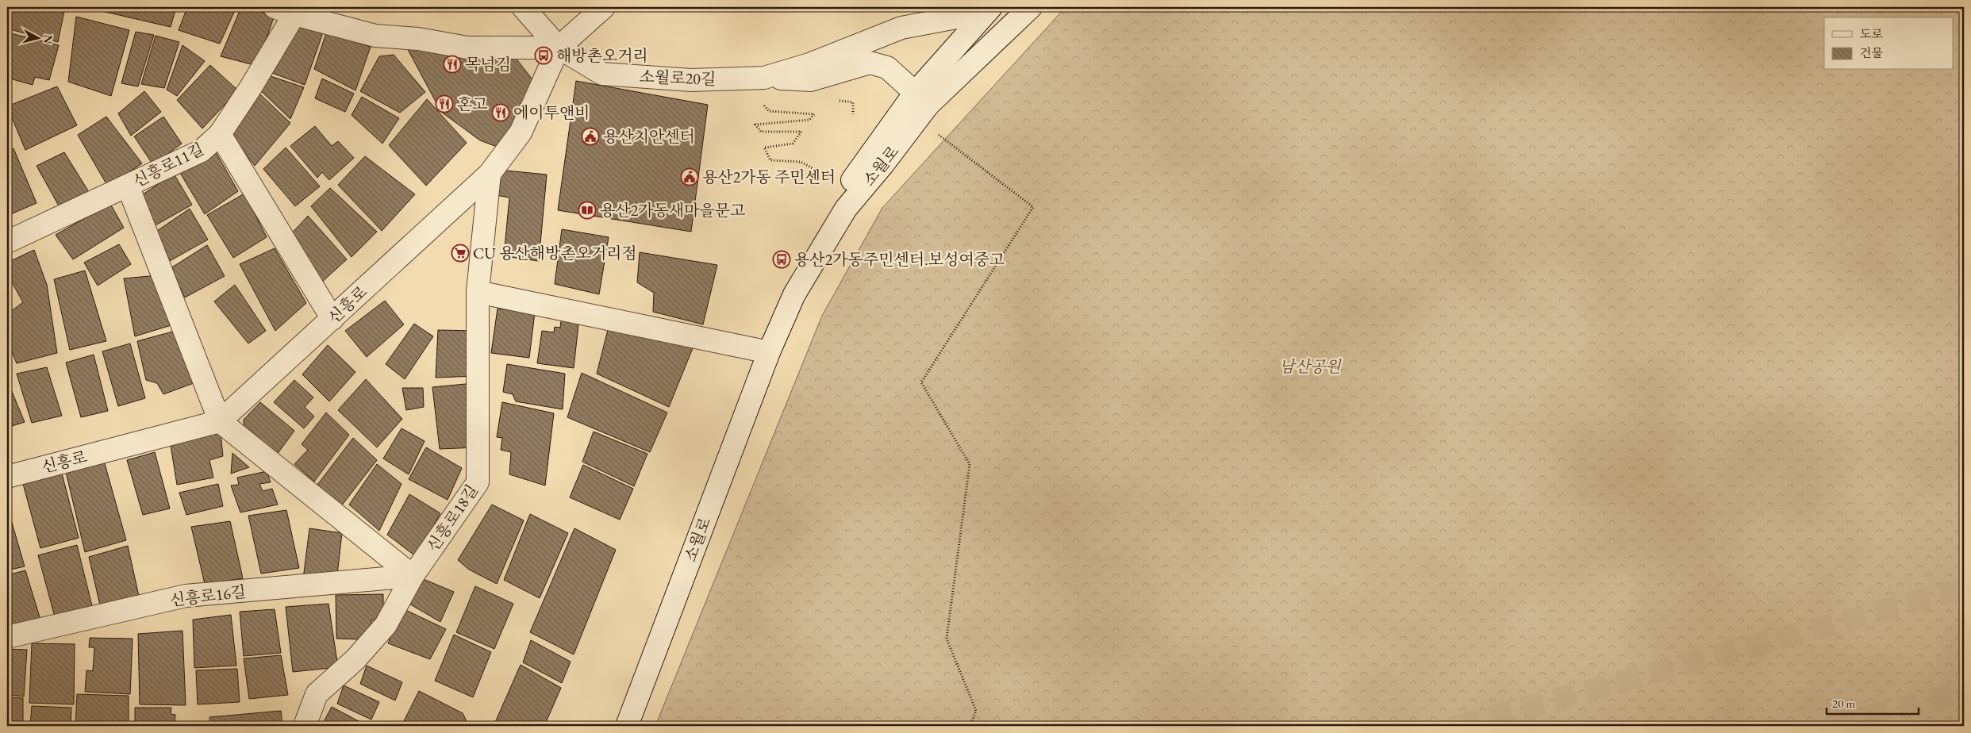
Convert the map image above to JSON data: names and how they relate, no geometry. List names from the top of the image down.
{
  "streets": {
    "street": [
      "소월로20길",
      "신흥로11길",
      "소월로",
      "신흥로",
      "신흥로18길",
      "신흥로16길"
    ]
  },
  "crossings": [
    ["소월로20길", "소월로"],
    ["소월로20길", "신흥로"],
    ["신흥로", "신흥로18길"],
    ["신흥로18길", "신흥로16길"]
  ],
  "parks": ["남산공원"],
  "places": {
    "bus stop": ["해방촌오거리", "용산2가동주민센터.보성여중고"],
    "restaurant": ["목넘김", "혼고", "에이투앤비"],
    "public building": ["용산치안센터", "용산2가동 주민센터"],
    "library": ["용산2가동새마을문고"],
    "supermarket": ["CU 용산해방촌오거리점"]
  },
  "legend": ["도로", "건물"],
  "scale_bar": "20 m",
  "north": "right"
}
